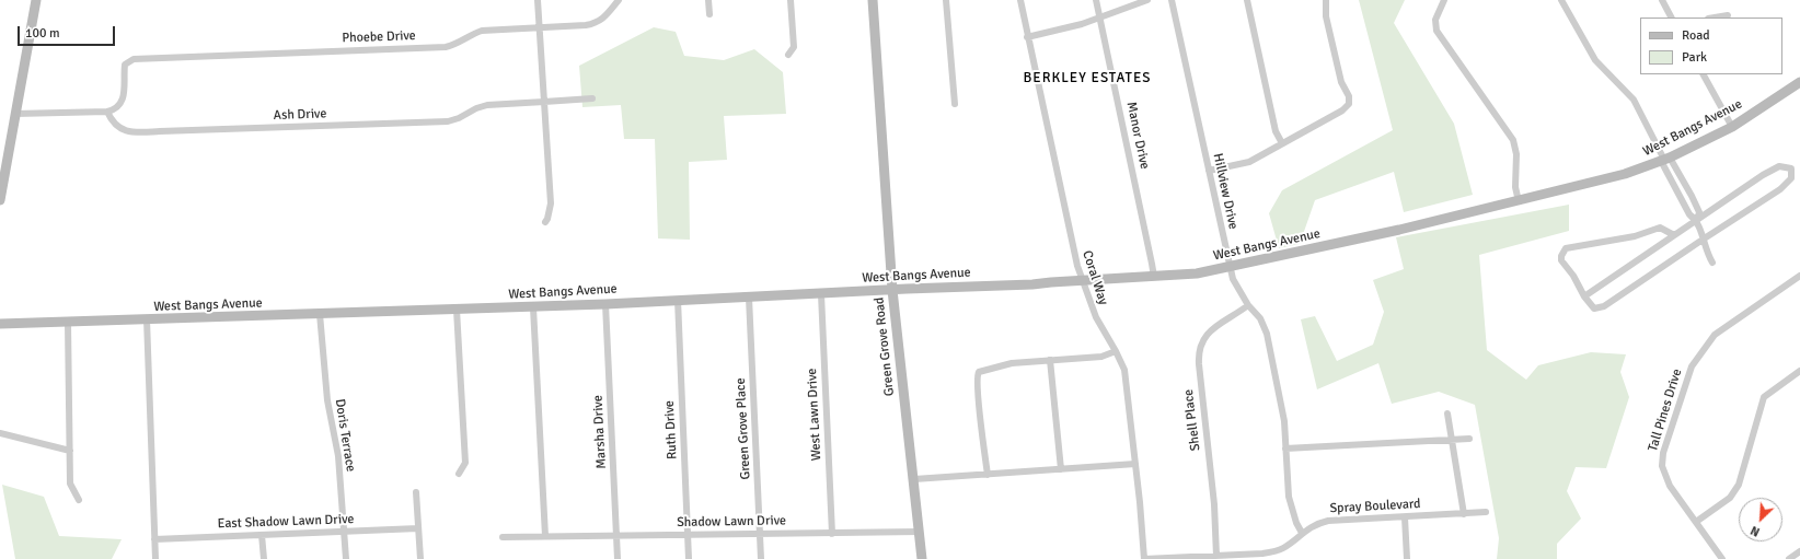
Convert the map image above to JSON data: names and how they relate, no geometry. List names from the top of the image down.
{
  "streets": {
    "street": [
      "Phoebe Drive",
      "Ash Drive",
      "West Bangs Avenue",
      "Manor Drive",
      "Hillview Drive",
      "Coral Way",
      "Green Grove Road",
      "Tall Pines Drive",
      "West Lawn Drive",
      "Shell Place",
      "Green Grove Place",
      "Ruth Drive",
      "Marsha Drive",
      "Doris Terrace",
      "Spray Boulevard",
      "East Shadow Lawn Drive",
      "Shadow Lawn Drive"
    ]
  },
  "crossings": [
    ["Phoebe Drive", "Ash Drive"],
    ["West Bangs Avenue", "Manor Drive"],
    ["West Bangs Avenue", "Hillview Drive"],
    ["West Bangs Avenue", "Coral Way"],
    ["West Bangs Avenue", "Green Grove Road"],
    ["West Bangs Avenue", "West Lawn Drive"],
    ["West Bangs Avenue", "Green Grove Place"],
    ["West Bangs Avenue", "Ruth Drive"],
    ["West Bangs Avenue", "Marsha Drive"],
    ["West Bangs Avenue", "Doris Terrace"],
    ["Hillview Drive", "Shell Place"],
    ["Hillview Drive", "Spray Boulevard"],
    ["Coral Way", "Spray Boulevard"],
    ["Green Grove Road", "Shadow Lawn Drive"],
    ["West Lawn Drive", "Shadow Lawn Drive"],
    ["Shell Place", "Spray Boulevard"],
    ["Green Grove Place", "Shadow Lawn Drive"],
    ["Ruth Drive", "Shadow Lawn Drive"],
    ["Marsha Drive", "Shadow Lawn Drive"],
    ["Doris Terrace", "East Shadow Lawn Drive"]
  ],
  "districts": ["BERKLEY ESTATES"],
  "legend": ["Road", "Park"],
  "scale_bar": "100 m",
  "north": "bottom left"
}
